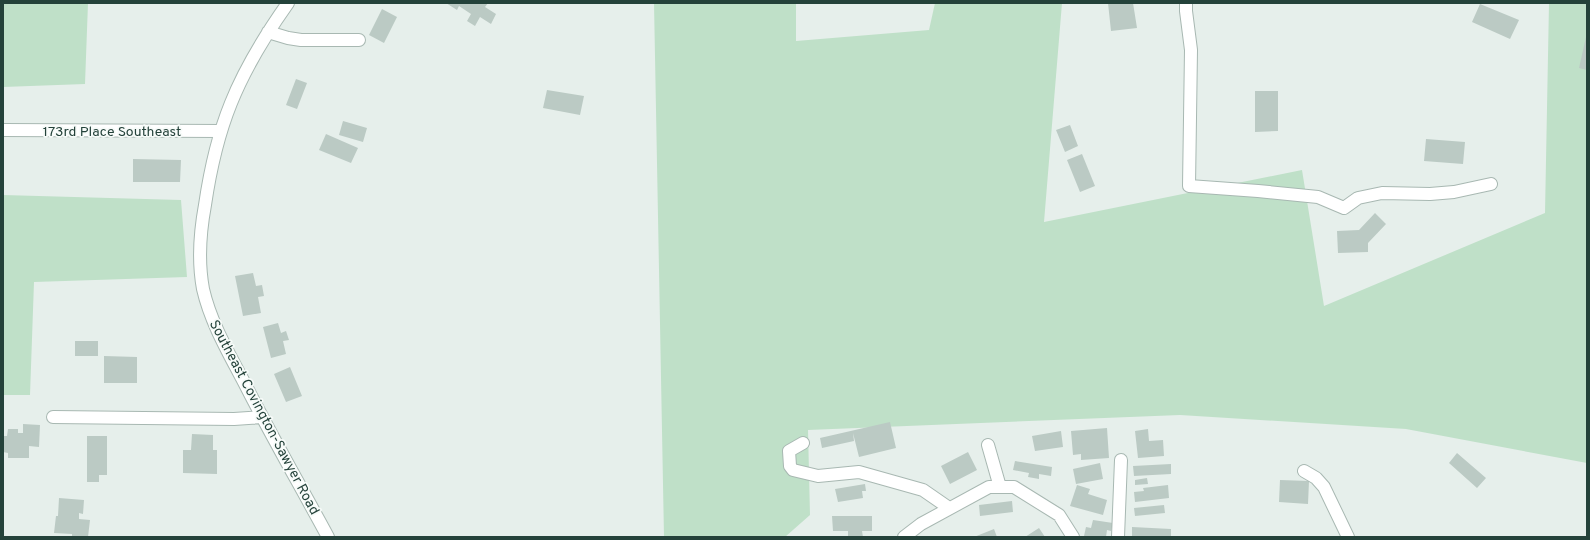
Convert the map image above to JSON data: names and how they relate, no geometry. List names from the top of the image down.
{
  "streets": {
    "street": ["173rd Place Southeast", "Southeast Covington-Sawyer Road"]
  },
  "crossings": [
    ["173rd Place Southeast", "Southeast Covington-Sawyer Road"]
  ]
}
